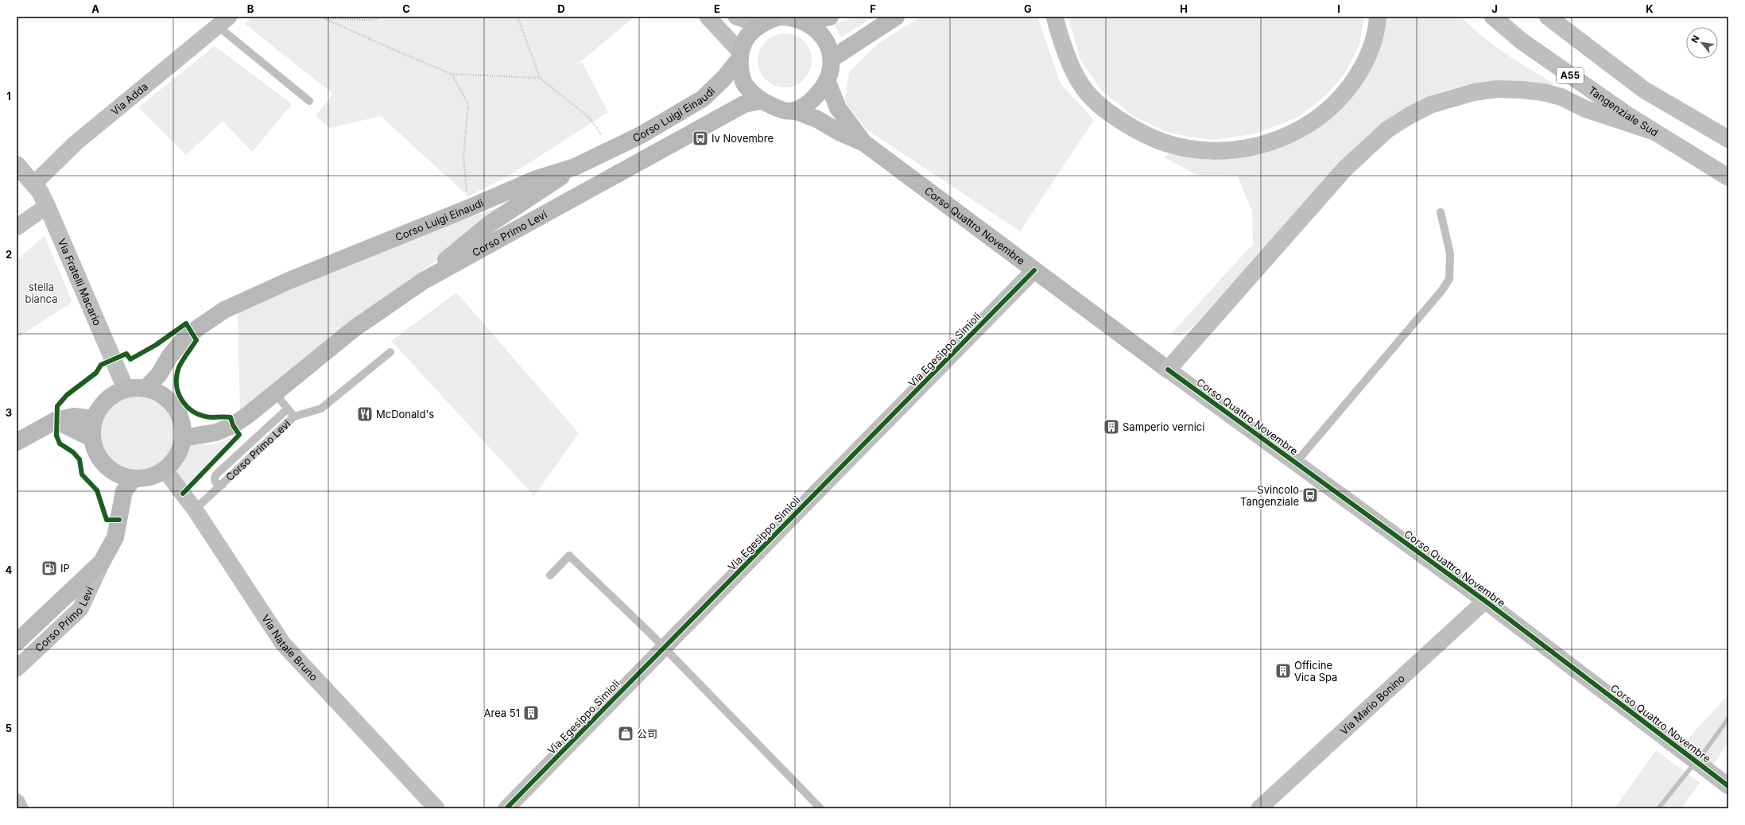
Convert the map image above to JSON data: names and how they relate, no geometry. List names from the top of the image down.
{
  "streets": {
    "main road": [
      "A55",
      "Tangenziale Sud",
      "Corso Luigi Einaudi",
      "Corso Quattro Novembre",
      "Corso Primo Levi",
      "Via Fratelli Macario"
    ],
    "street": [
      "Via Adda",
      "Via Egesippo Simioli",
      "Via Natale Bruno",
      "Via Mario Bonino"
    ]
  },
  "crossings": [
    ["Via Adda", "Via Fratelli Macario"],
    ["Corso Luigi Einaudi", "Corso Quattro Novembre"],
    ["Corso Luigi Einaudi", "Corso Primo Levi"],
    ["Corso Luigi Einaudi", "Via Fratelli Macario"],
    ["Corso Luigi Einaudi", "Via Natale Bruno"],
    ["Corso Quattro Novembre", "Corso Primo Levi"],
    ["Corso Quattro Novembre", "Via Egesippo Simioli"],
    ["Corso Quattro Novembre", "Via Mario Bonino"],
    ["Corso Primo Levi", "Via Fratelli Macario"],
    ["Corso Primo Levi", "Via Natale Bruno"],
    ["Via Fratelli Macario", "Via Natale Bruno"]
  ],
  "parks": ["stella bianca"],
  "places": {
    "bus stop": ["Iv Novembre", "Svincolo Tangenziale"],
    "restaurant": ["McDonald's"],
    "building": ["Samperio vernici", "Officine Vica Spa", "Area 51"],
    "fuel station": ["IP"],
    "shop": ["公司"]
  },
  "north": "top left",
  "grid": {
    "columns": [
      "A",
      "B",
      "C",
      "D",
      "E",
      "F",
      "G",
      "H",
      "I",
      "J",
      "K"
    ],
    "rows": [
      "1",
      "2",
      "3",
      "4",
      "5"
    ]
  }
}
